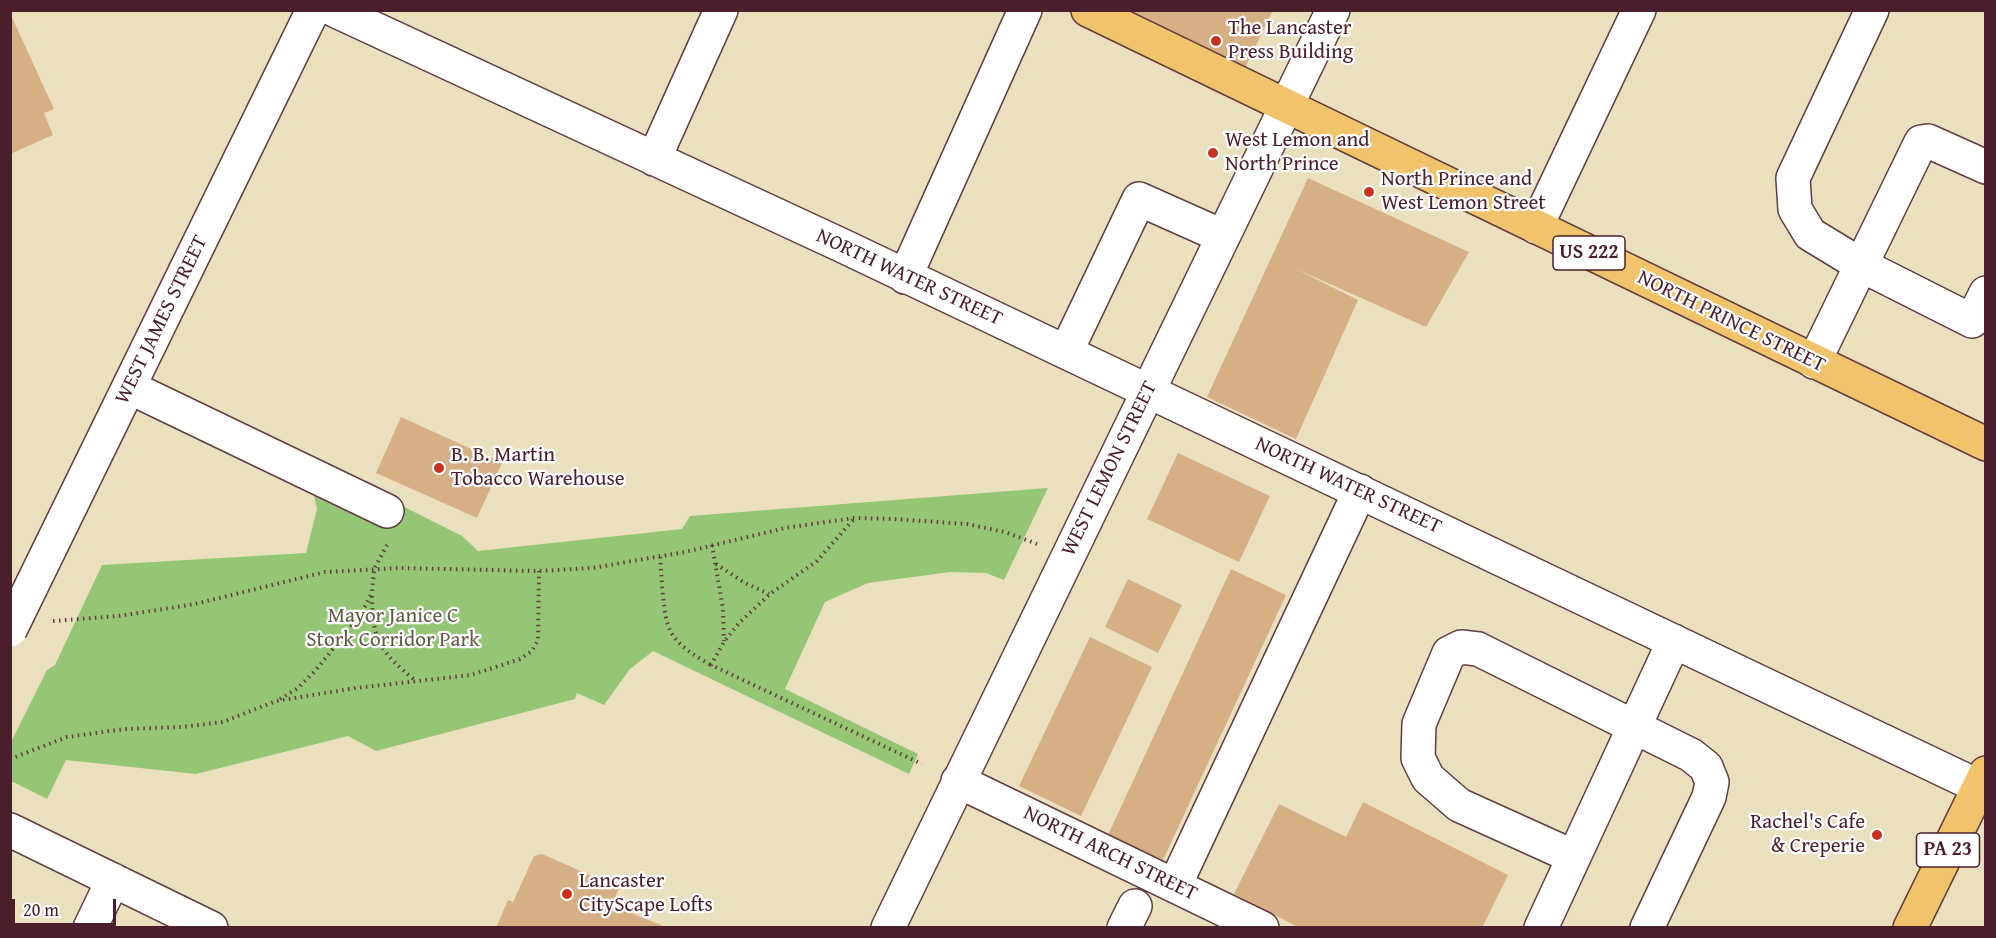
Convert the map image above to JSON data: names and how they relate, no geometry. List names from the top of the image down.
{
  "streets": {
    "main road": ["US 222", "NORTH PRINCE STREET", "PA 23"],
    "street": [
      "NORTH WATER STREET",
      "WEST JAMES STREET",
      "WEST LEMON STREET",
      "NORTH ARCH STREET"
    ]
  },
  "crossings": [
    ["NORTH WATER STREET", "WEST LEMON STREET"],
    ["NORTH WATER STREET", "PA 23"],
    ["NORTH PRINCE STREET", "WEST LEMON STREET"],
    ["WEST LEMON STREET", "NORTH ARCH STREET"]
  ],
  "parks": ["Mayor Janice C Stork Corridor Park"],
  "places": [
    "The Lancaster Press Building",
    "West Lemon and North Prince",
    "North Prince and West Lemon Street",
    "B. B. Martin Tobacco Warehouse",
    "Rachel's Cafe & Creperie",
    "Lancaster CityScape Lofts"
  ],
  "scale_bar": "20 m"
}
